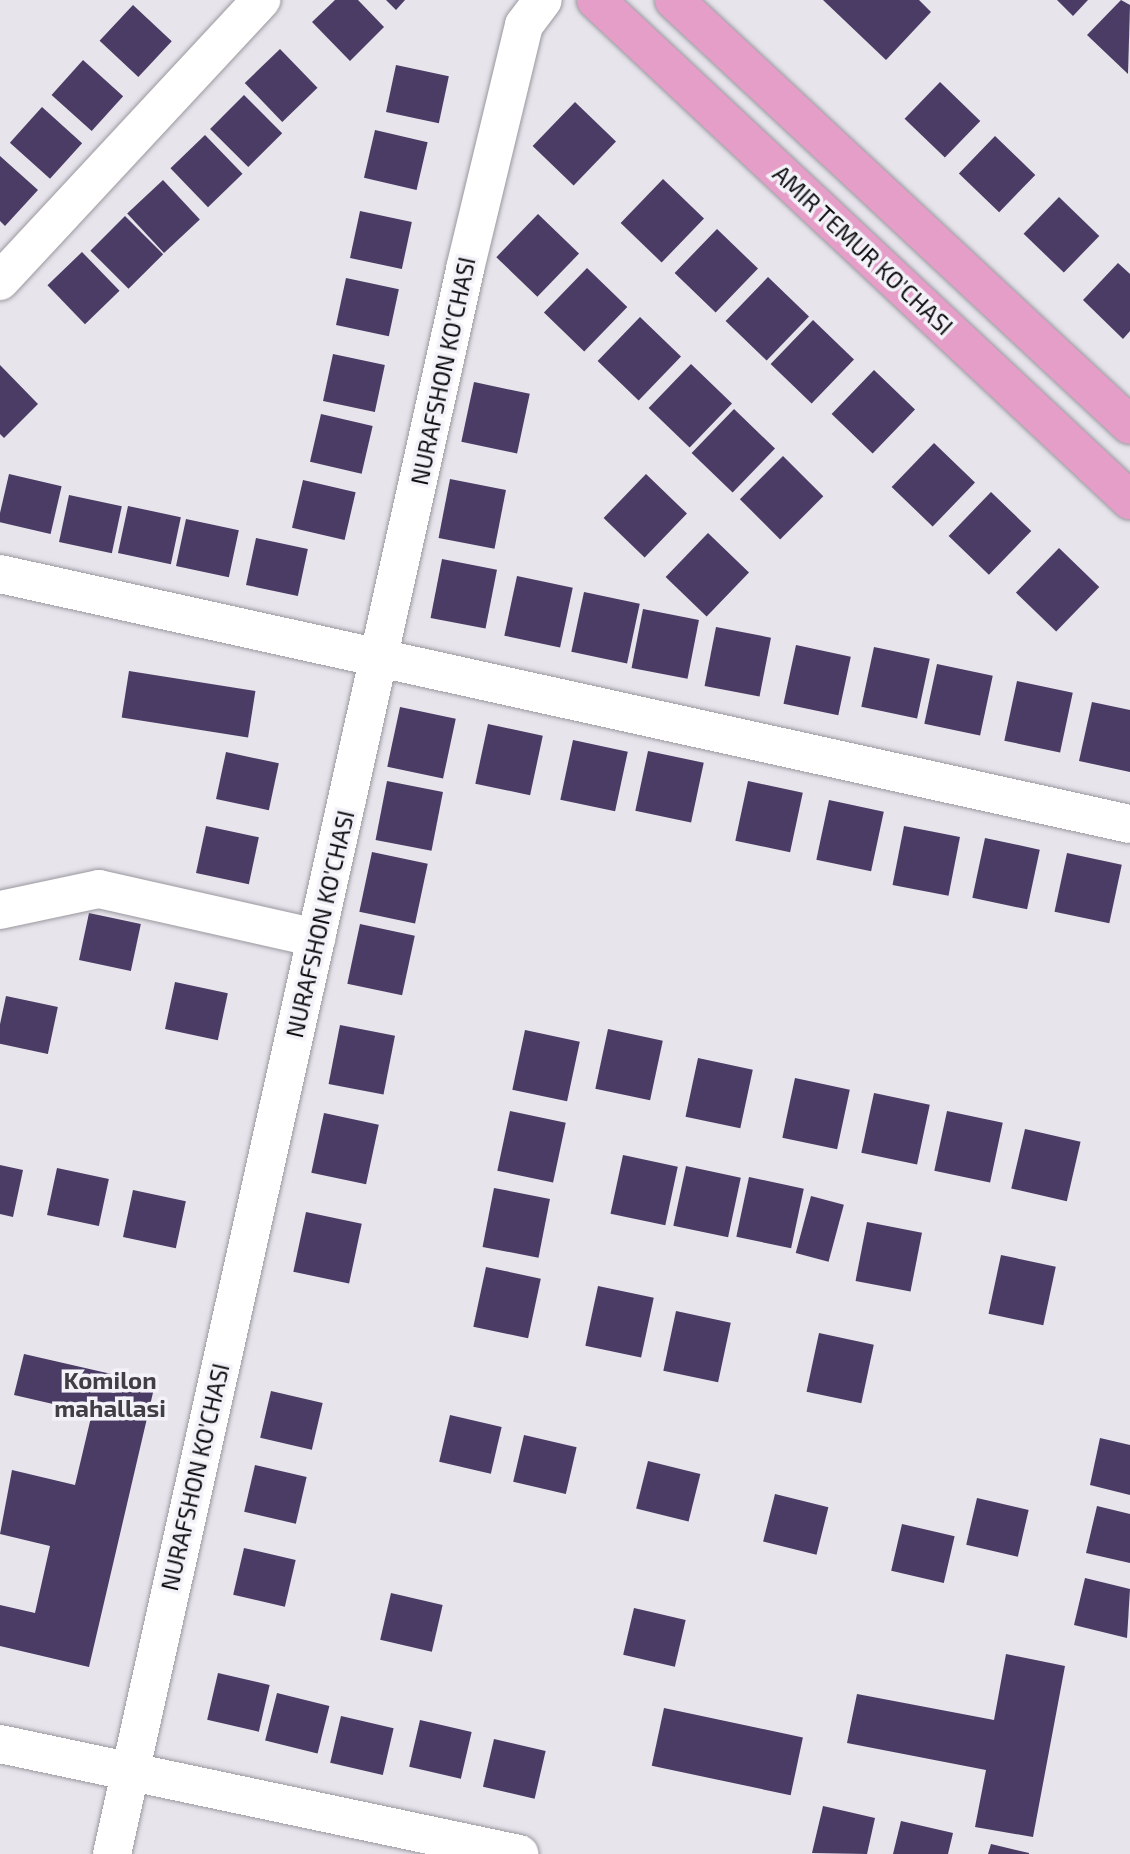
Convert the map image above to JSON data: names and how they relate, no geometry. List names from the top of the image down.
{
  "streets": {
    "main road": ["AMIR TEMUR KO'CHASI"],
    "street": ["NURAFSHON KO'CHASI"]
  },
  "districts": ["Komilon mahallasi"]
}
